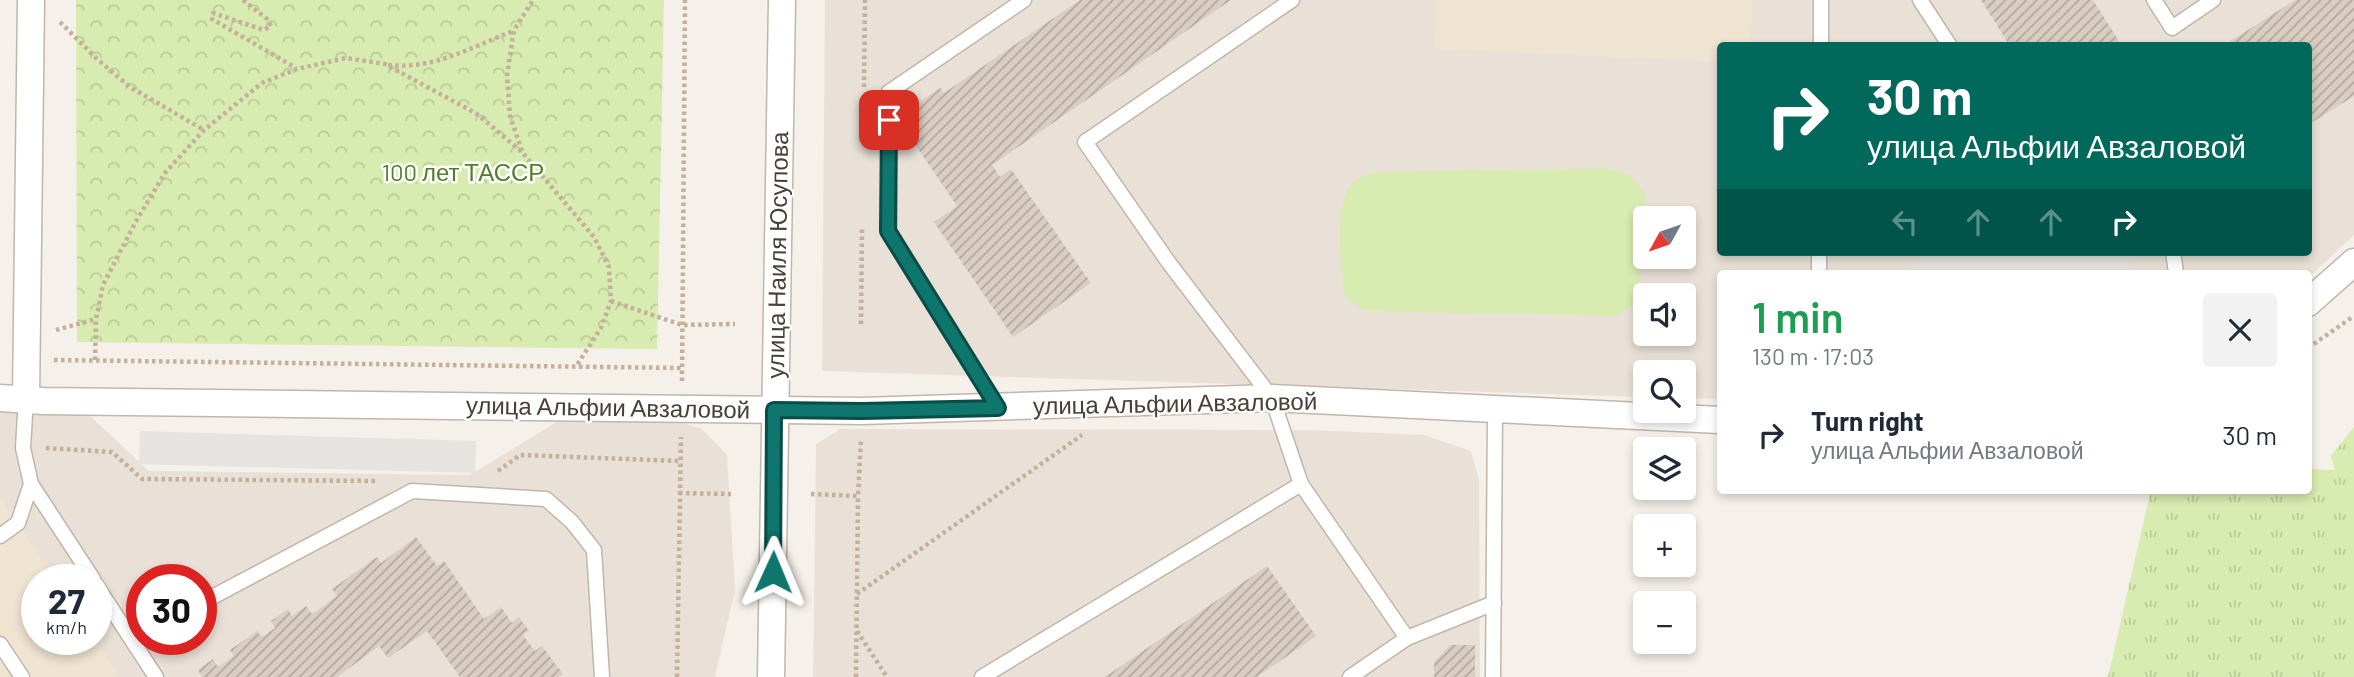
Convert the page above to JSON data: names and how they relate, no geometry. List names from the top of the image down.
{
  "streets": {
    "street": ["улица Наиля Юсупова", "улица Альфии Авзаловой"]
  },
  "crossings": [
    ["улица Наиля Юсупова", "улица Альфии Авзаловой"]
  ],
  "parks": ["100 лет ТАССР"],
  "north": "bottom left",
  "page": {
    "turn": ["30 m", "улица Альфии Авзаловой"],
    "map_buttons": ["+", "−"],
    "heading": ["1 min", "130 m · 17:03"],
    "list": [
      {
        "name": "Turn right",
        "note": "улица Альфии Авзаловой",
        "value": "30 m"
      }
    ],
    "speed": "27 km/h",
    "limit": "30"
  }
}
